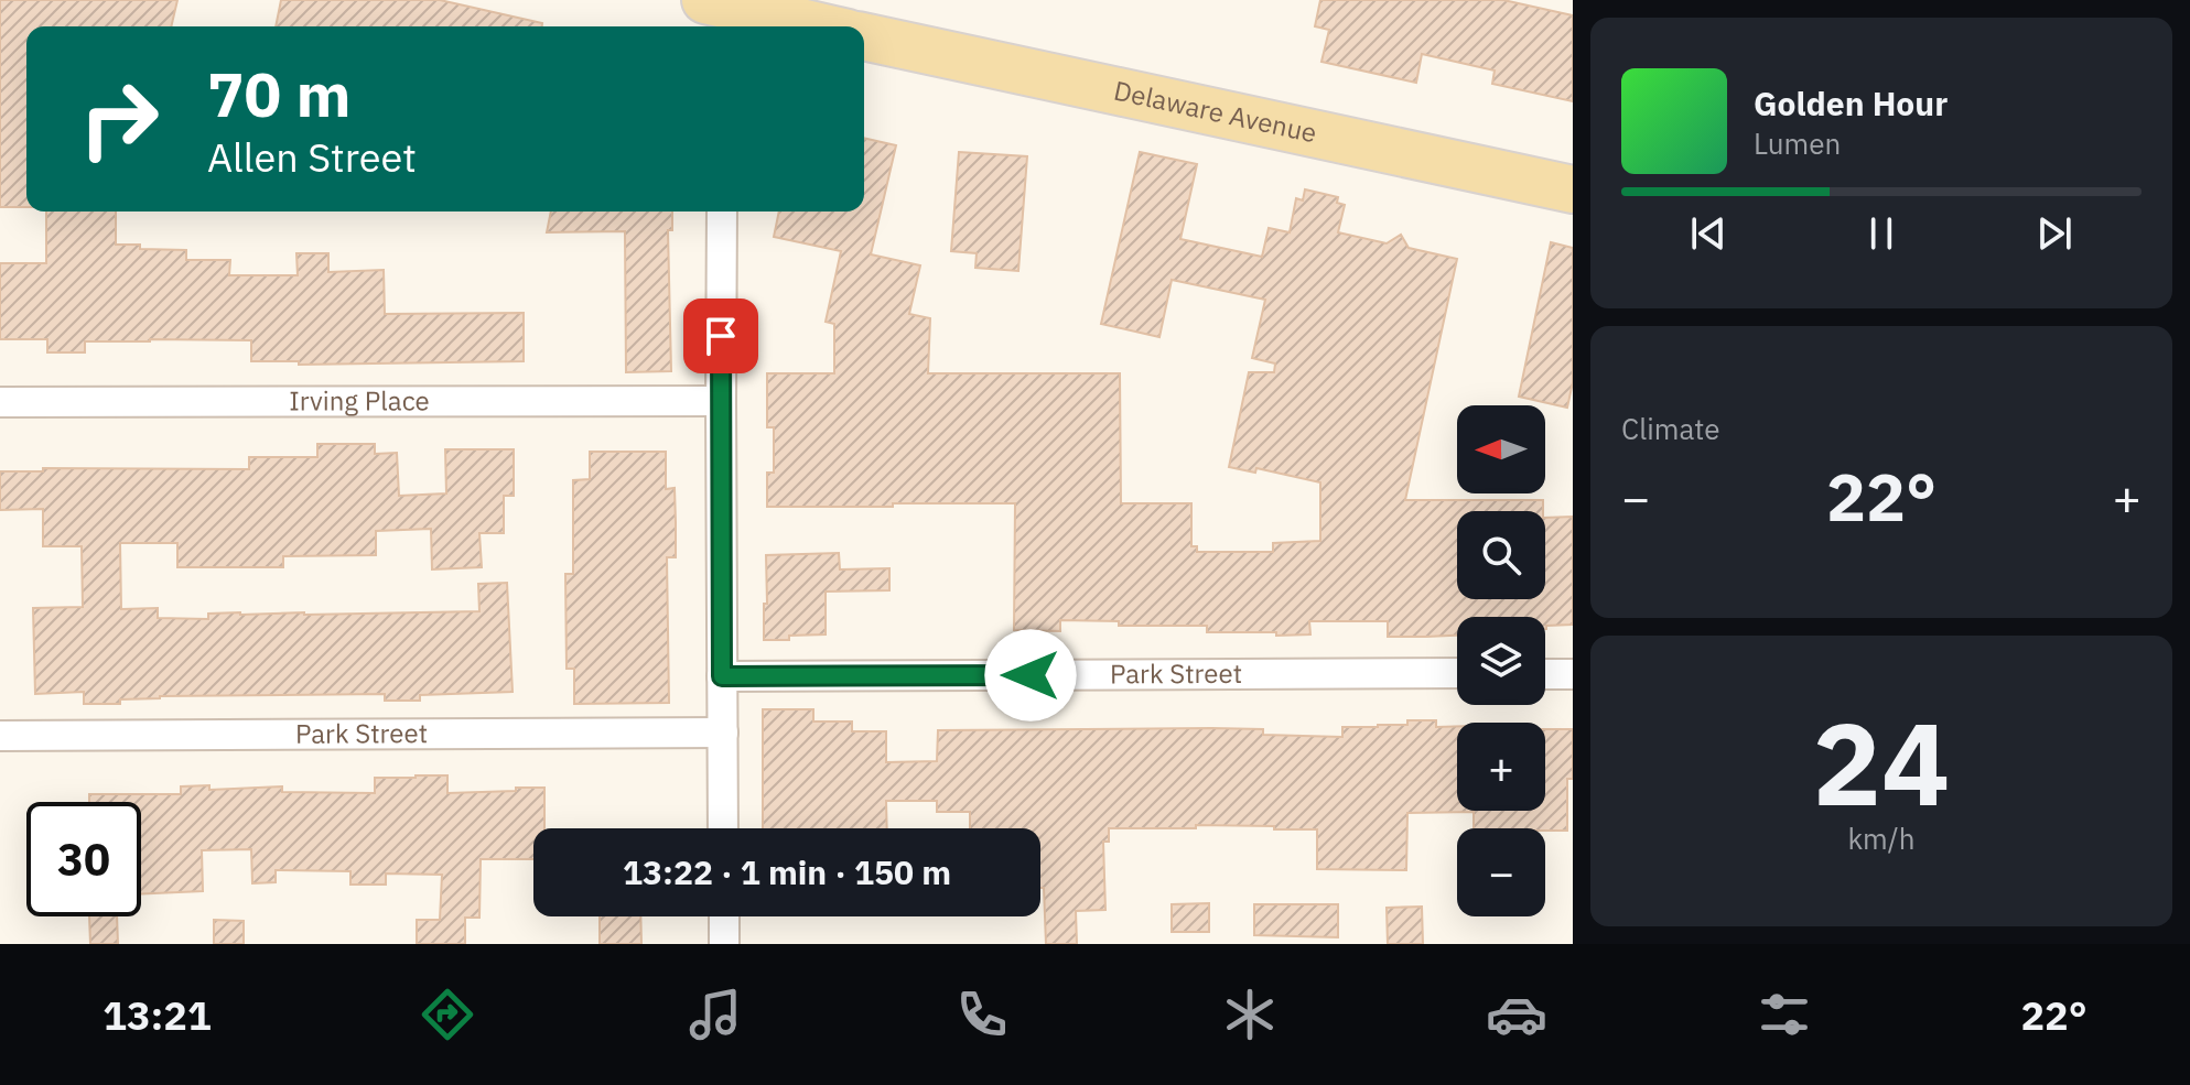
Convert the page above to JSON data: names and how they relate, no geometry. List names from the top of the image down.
{
  "streets": {
    "main road": ["Delaware Avenue"],
    "street": ["Irving Place", "Park Street"]
  },
  "north": "left",
  "page": {
    "turn": ["70 m", "Allen Street"],
    "song": ["Golden Hour", "Lumen"],
    "tile": [
      "Climate",
      ["24", "km/h"]
    ],
    "map_buttons": ["+", "−"],
    "heat": ["−", "22°", "+"],
    "limit": "30",
    "trip": "13:22 · 1 min · 150 m",
    "tabs": ["13:21", "22°"]
  }
}
